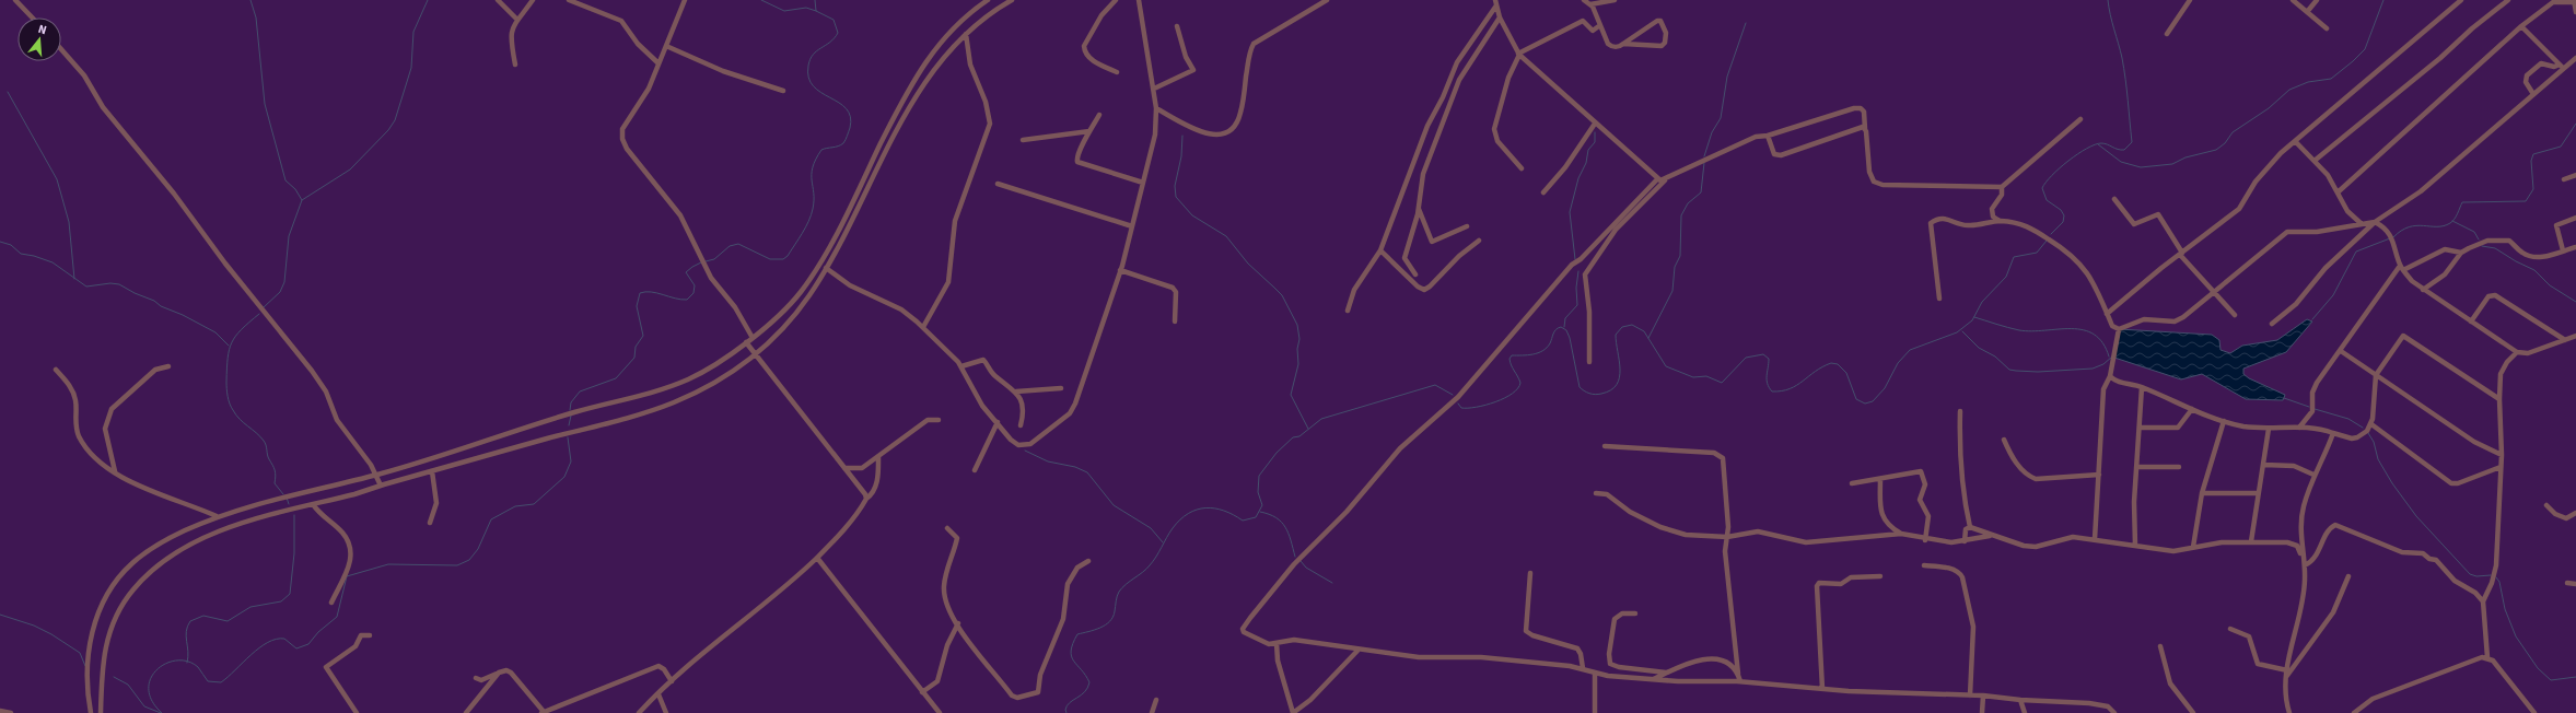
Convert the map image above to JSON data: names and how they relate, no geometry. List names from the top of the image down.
{
  "north": "top"
}
